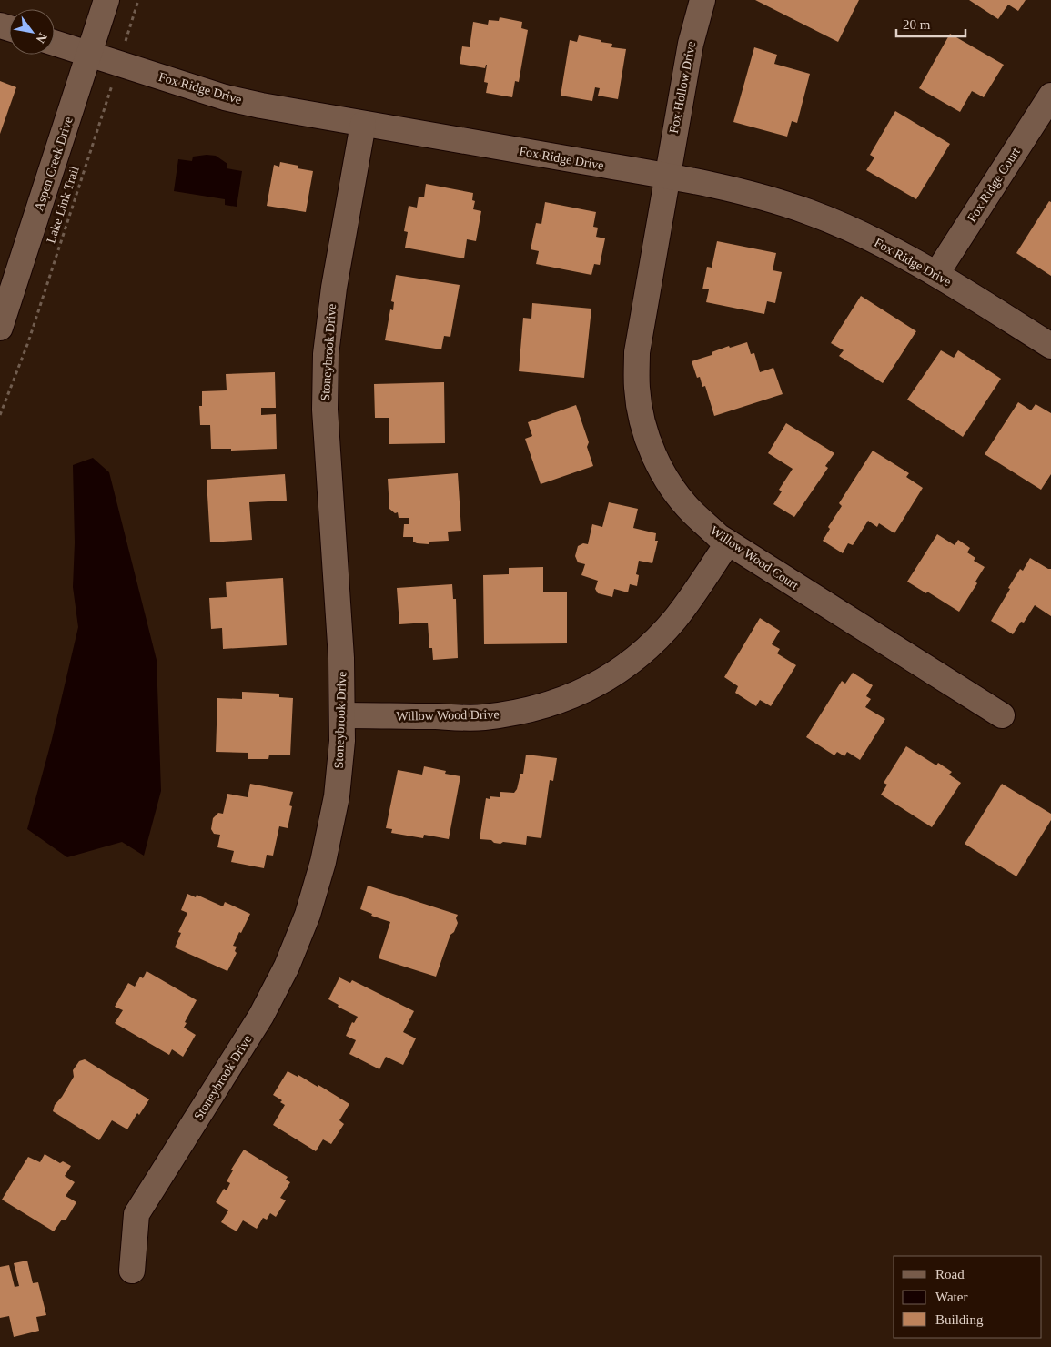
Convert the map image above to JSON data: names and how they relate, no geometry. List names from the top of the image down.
{
  "streets": {
    "street": [
      "Fox Hollow Drive",
      "Fox Ridge Drive",
      "Aspen Creek Drive",
      "Fox Ridge Court",
      "Stoneybrook Drive",
      "Willow Wood Court",
      "Willow Wood Drive"
    ],
    "path": ["Lake Link Trail"]
  },
  "crossings": [
    ["Fox Hollow Drive", "Fox Ridge Drive"],
    ["Fox Hollow Drive", "Willow Wood Court"],
    ["Fox Ridge Drive", "Aspen Creek Drive"],
    ["Fox Ridge Drive", "Fox Ridge Court"],
    ["Fox Ridge Drive", "Lake Link Trail"],
    ["Fox Ridge Drive", "Stoneybrook Drive"],
    ["Fox Ridge Drive", "Willow Wood Court"],
    ["Stoneybrook Drive", "Willow Wood Drive"],
    ["Willow Wood Court", "Willow Wood Drive"]
  ],
  "legend": ["Road", "Water", "Building"],
  "scale_bar": "20 m",
  "north": "bottom right"
}
